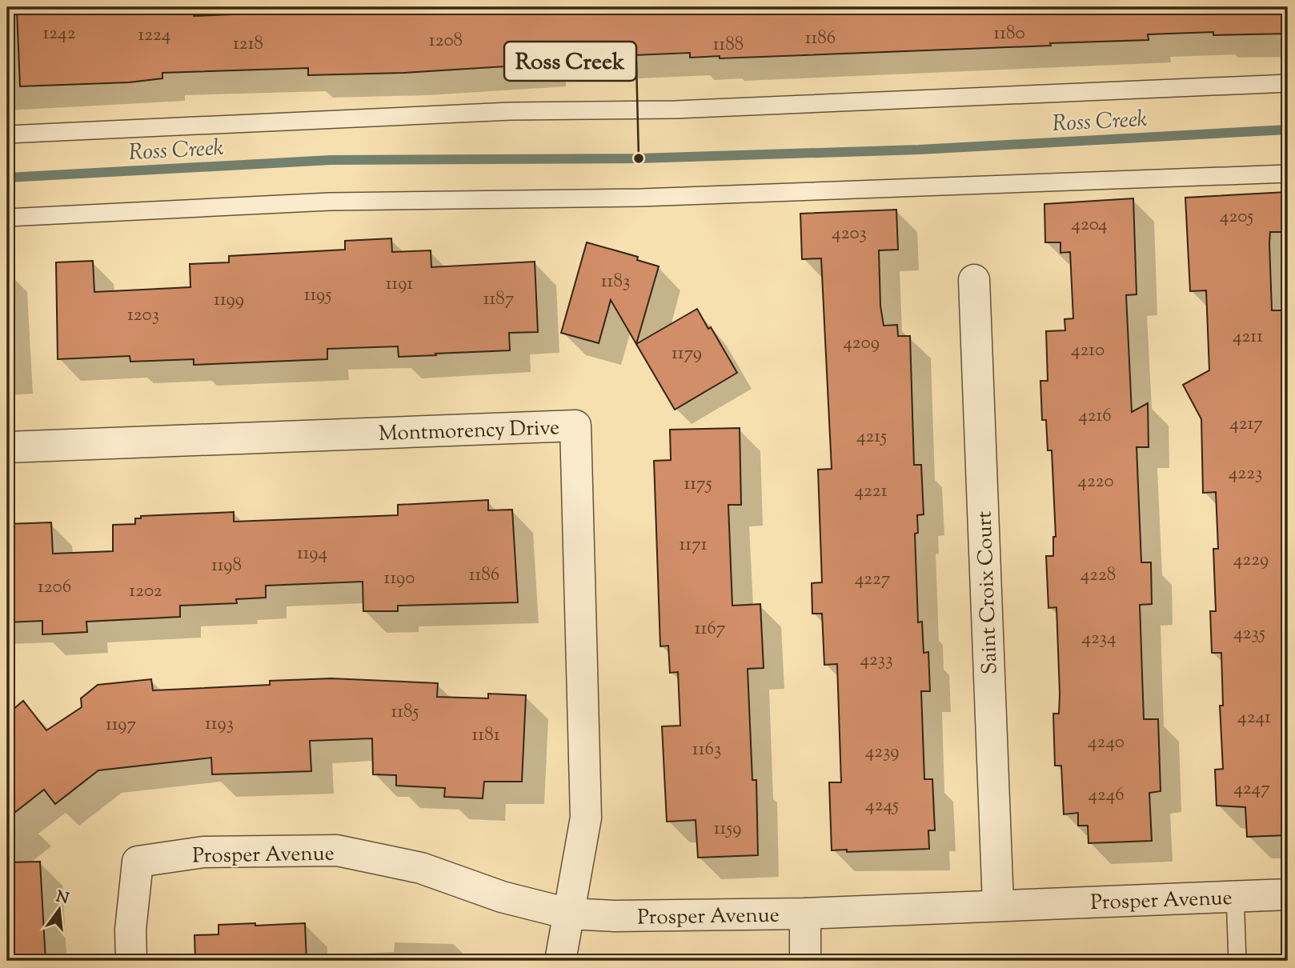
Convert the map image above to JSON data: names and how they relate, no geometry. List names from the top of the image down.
{
  "streets": {
    "street": ["Montmorency Drive", "Saint Croix Court", "Prosper Avenue"]
  },
  "crossings": [
    ["Montmorency Drive", "Prosper Avenue"],
    ["Saint Croix Court", "Prosper Avenue"]
  ],
  "water": ["Ross Creek"],
  "places": ["Ross Creek"],
  "house_numbers": [
    "1242",
    "1180",
    "1224",
    "1186",
    "1208",
    "1218",
    "1188",
    "4205",
    "4204",
    "4203",
    "1183",
    "1191",
    "1195",
    "1187",
    "1199",
    "1203",
    "4211",
    "4209",
    "4210",
    "1179",
    "4216",
    "4217",
    "4215",
    "4223",
    "4220",
    "1175",
    "4221",
    "1171",
    "1194",
    "4229",
    "1198",
    "1186",
    "4228",
    "1190",
    "4227",
    "1206",
    "1202",
    "1167",
    "4235",
    "4234",
    "4233",
    "1185",
    "4241",
    "1193",
    "1197",
    "1181",
    "4240",
    "1163",
    "4239",
    "4247",
    "4246",
    "4245",
    "1159"
  ],
  "north": "top"
}
